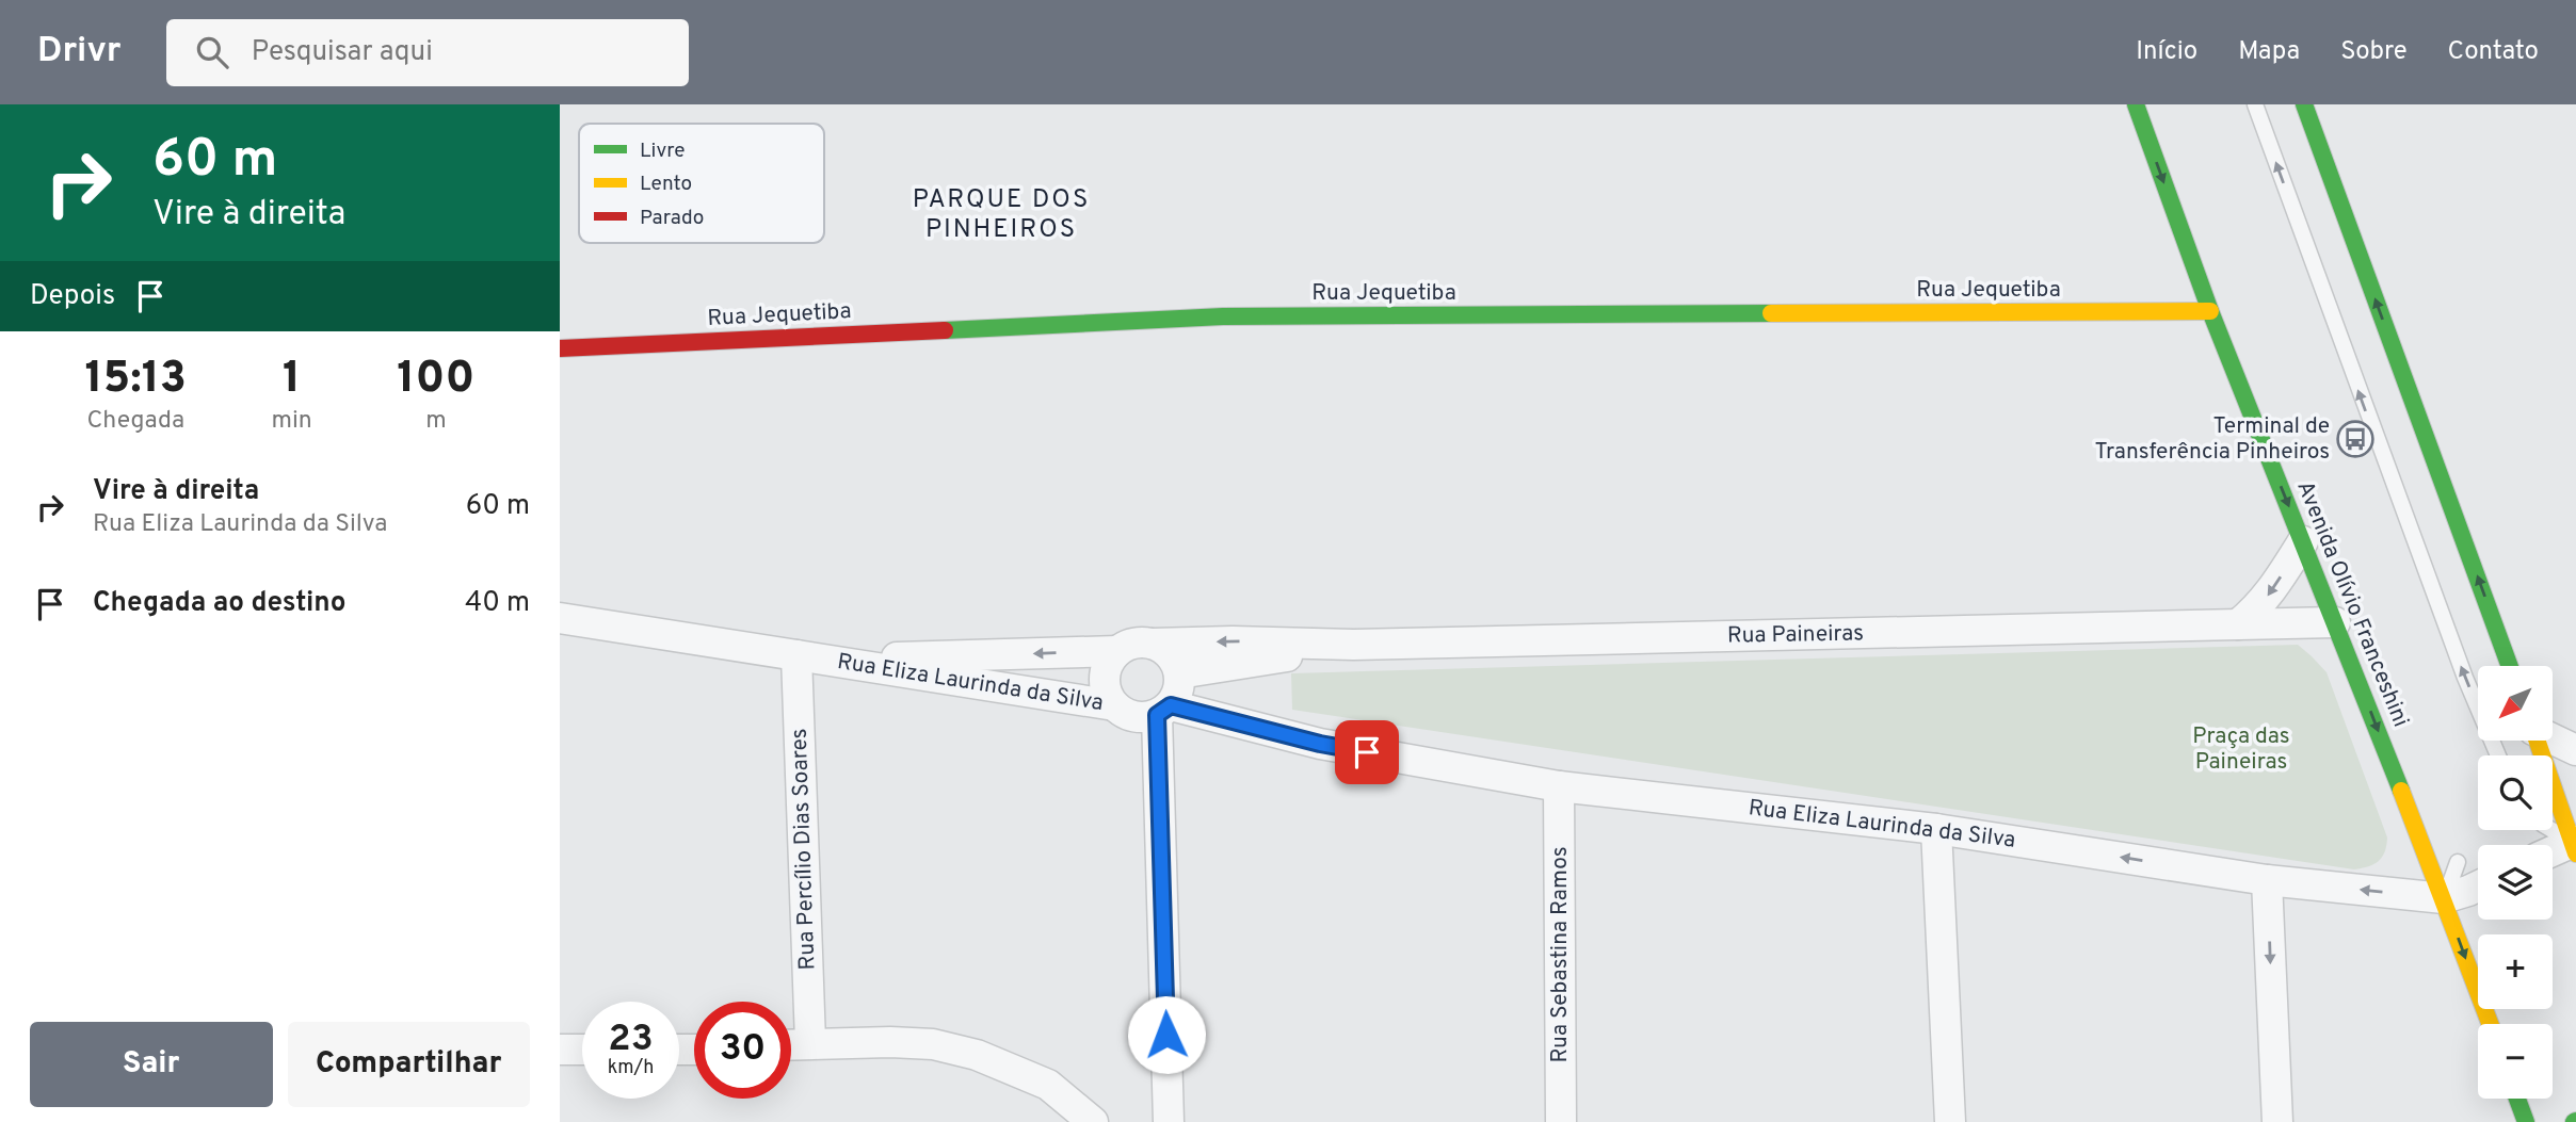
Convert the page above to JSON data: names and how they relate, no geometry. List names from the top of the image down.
{
  "streets": {
    "main road": ["Rua Jequetiba", "Avenida Olívio Franceshini"],
    "street": [
      "Rua Paineiras",
      "Rua Eliza Laurinda da Silva",
      "Rua Percílio Dias Soares",
      "Rua Sebastina Ramos"
    ]
  },
  "crossings": [
    ["Rua Jequetiba", "Avenida Olívio Franceshini"],
    ["Avenida Olívio Franceshini", "Rua Paineiras"],
    ["Avenida Olívio Franceshini", "Rua Eliza Laurinda da Silva"],
    ["Rua Paineiras", "Rua Eliza Laurinda da Silva"],
    ["Rua Eliza Laurinda da Silva", "Rua Percílio Dias Soares"],
    ["Rua Eliza Laurinda da Silva", "Rua Sebastina Ramos"]
  ],
  "one_way": ["Avenida Olívio Franceshini"],
  "districts": ["PARQUE DOS PINHEIROS"],
  "parks": ["Praça das Paineiras"],
  "places": {
    "bus stop": ["Terminal de Transferência Pinheiros"]
  },
  "legend": ["Livre", "Lento", "Parado"],
  "north": "bottom left",
  "page": {
    "header": "Drivr",
    "search": "Pesquisar aqui",
    "nav": [
      "Início",
      "Mapa",
      "Sobre",
      "Contato"
    ],
    "turn": ["60 m", "Vire à direita"],
    "then": "Depois",
    "eta": [
      "15:13",
      "Chegada",
      "1",
      "min",
      "100",
      "m"
    ],
    "list": [
      {
        "name": "Vire à direita",
        "note": "Rua Eliza Laurinda da Silva",
        "value": "60 m"
      },
      {
        "name": "Chegada ao destino",
        "value": "40 m"
      }
    ],
    "map_buttons": ["+", "−"],
    "speed": "23 km/h",
    "limit": "30",
    "buttons": ["Sair", "Compartilhar"]
  }
}
